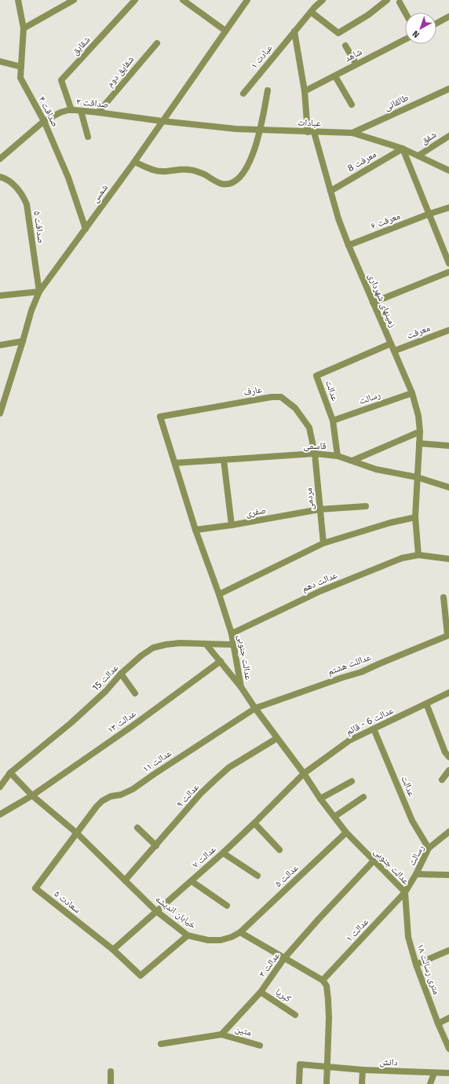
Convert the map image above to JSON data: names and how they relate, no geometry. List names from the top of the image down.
{
  "streets": {
    "street": [
      "شقایق",
      "شاهد",
      "عبادت ۱",
      "شقایق دوم",
      "طالقانی",
      "صداقت ۳",
      "صداقت ۴",
      "عبادات",
      "شفق",
      "معرفت 8",
      "شمس",
      "معرفت ۶",
      "صداقت ۵",
      "زمینهای شهرداری",
      "معرفت",
      "عارف",
      "عدالت",
      "رسالت",
      "قاسمی",
      "مردمی",
      "صفری",
      "عدالت دهم",
      "عدالت جنوبی",
      "عداللت هشتم",
      "عدالت 15",
      "عدالت 6 - قائم",
      "عدالت ۱۳",
      "عدالت ۱۱",
      "عدالت ۹",
      "عدالت ۷",
      "عدالت ۵",
      "سعادت ۵",
      "خیابان اندیشه",
      "عدالت ۱",
      "عدالت ۳",
      "۱۸ متری رسالت",
      "کبریا",
      "متین",
      "دانش"
    ]
  },
  "crossings": [
    ["شقایق", "صداقت ۳"],
    ["شقایق دوم", "صداقت ۳"],
    ["طالقانی", "عبادات"],
    ["صداقت ۳", "صداقت ۴"],
    ["صداقت ۳", "عبادات"],
    ["صداقت ۳", "شمس"],
    ["صداقت ۴", "شمس"],
    ["عبادات", "شفق"],
    ["عبادات", "معرفت 8"],
    ["عبادات", "شمس"],
    ["عبادات", "زمینهای شهرداری"],
    ["معرفت 8", "زمینهای شهرداری"],
    ["شمس", "صداقت ۵"],
    ["معرفت ۶", "زمینهای شهرداری"],
    ["زمینهای شهرداری", "معرفت"],
    ["زمینهای شهرداری", "عدالت"],
    ["زمینهای شهرداری", "رسالت"],
    ["زمینهای شهرداری", "قاسمی"],
    ["زمینهای شهرداری", "عدالت دهم"],
    ["عارف", "قاسمی"],
    ["عارف", "مردمی"],
    ["عارف", "عدالت جنوبی"],
    ["عدالت", "رسالت"],
    ["عدالت", "قاسمی"],
    ["عدالت", "عدالت 6 - قائم"],
    ["رسالت", "عدالت جنوبی"],
    ["رسالت", "عدالت ۱"],
    ["رسالت", "۱۸ متری رسالت"],
    ["قاسمی", "مردمی"],
    ["قاسمی", "عدالت جنوبی"],
    ["مردمی", "صفری"],
    ["صفری", "عدالت جنوبی"],
    ["عدالت دهم", "عدالت جنوبی"],
    ["عدالت جنوبی", "عداللت هشتم"],
    ["عدالت جنوبی", "عدالت 15"],
    ["عدالت جنوبی", "عدالت 6 - قائم"],
    ["عدالت جنوبی", "عدالت ۱۱"],
    ["عدالت جنوبی", "عدالت ۹"],
    ["عدالت جنوبی", "عدالت ۷"],
    ["عدالت جنوبی", "عدالت ۵"],
    ["عدالت جنوبی", "عدالت ۱"],
    ["عدالت جنوبی", "عدالت ۳"],
    ["عدالت جنوبی", "۱۸ متری رسالت"],
    ["عداللت هشتم", "عدالت ۱۱"],
    ["عدالت 15", "خیابان اندیشه"],
    ["عدالت 6 - قائم", "عدالت ۷"],
    ["عدالت ۱۳", "خیابان اندیشه"],
    ["عدالت ۱۱", "سعادت ۵"],
    ["عدالت ۱۱", "خیابان اندیشه"],
    ["عدالت ۹", "خیابان اندیشه"],
    ["عدالت ۷", "سعادت ۵"],
    ["عدالت ۷", "خیابان اندیشه"],
    ["عدالت ۵", "خیابان اندیشه"],
    ["سعادت ۵", "خیابان اندیشه"],
    ["عدالت ۱", "۱۸ متری رسالت"],
    ["عدالت ۳", "کبریا"],
    ["عدالت ۳", "متین"]
  ],
  "north": "bottom left"
}
